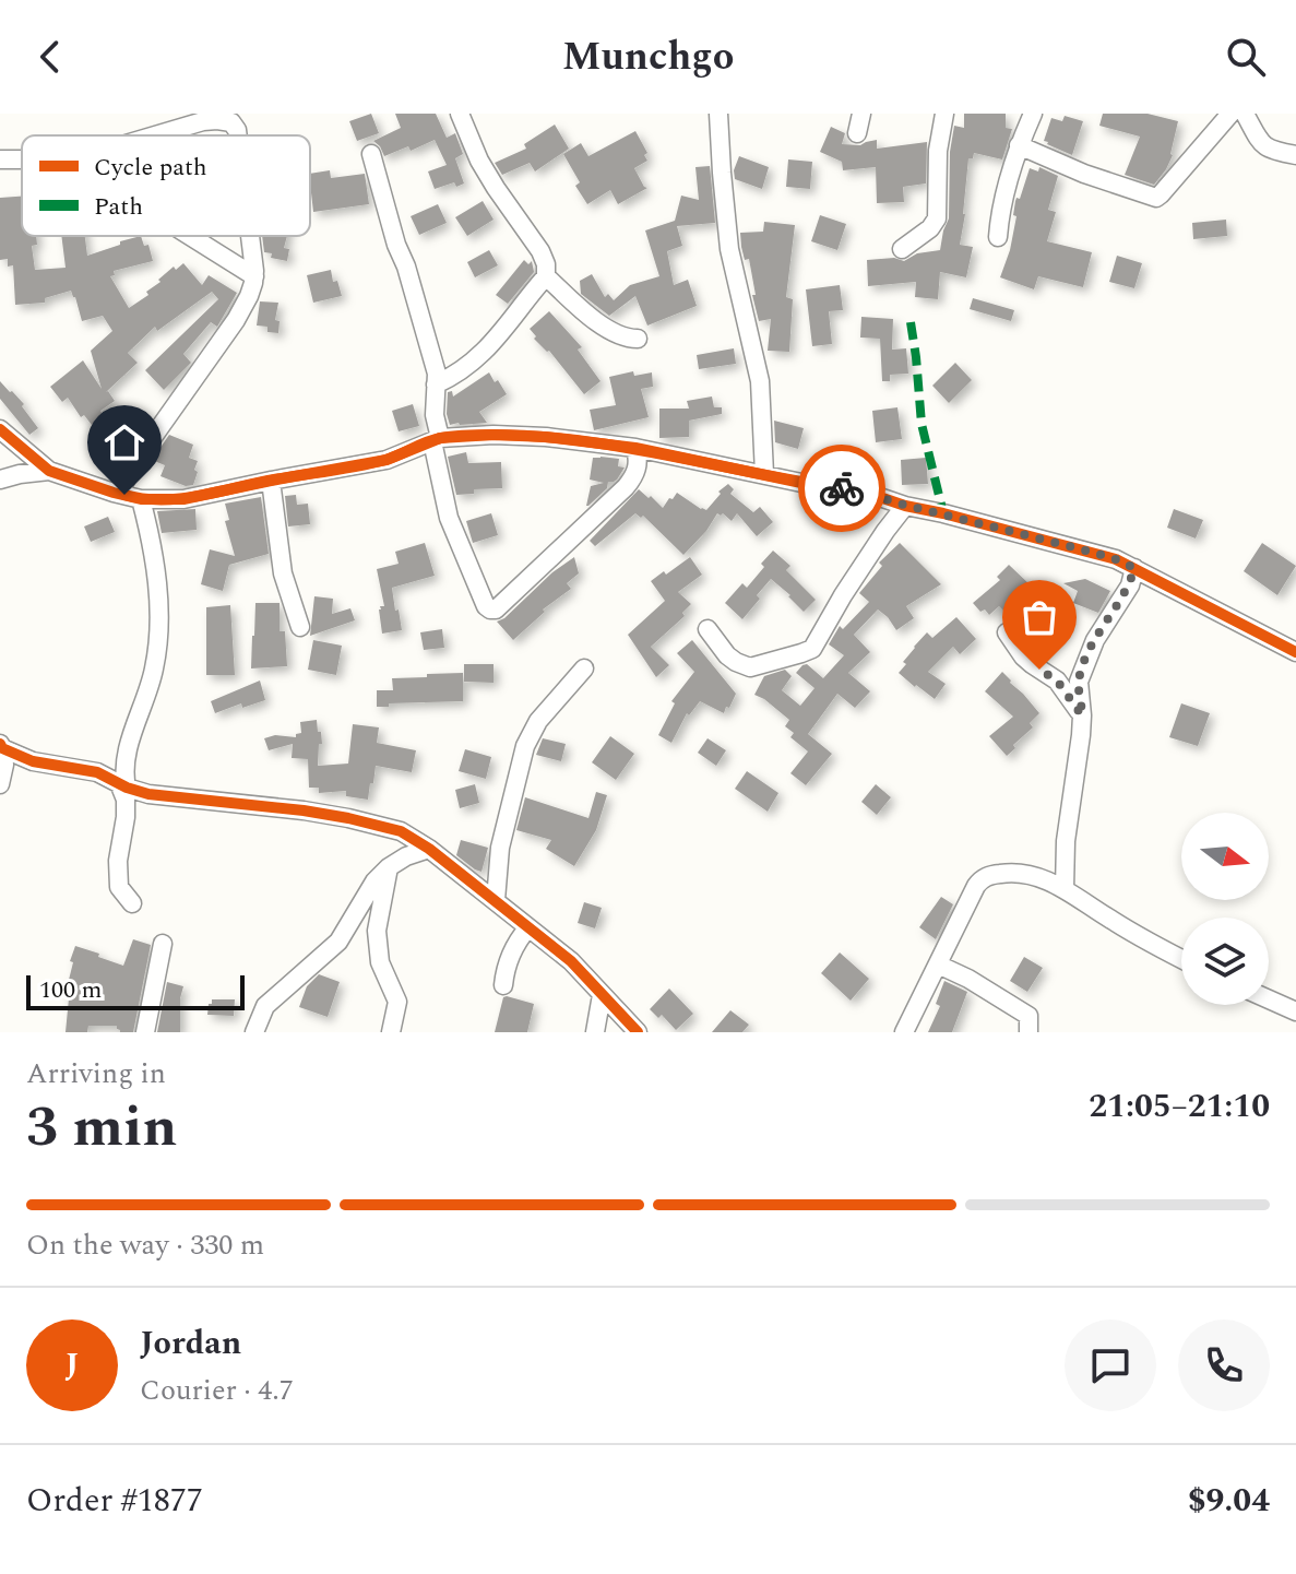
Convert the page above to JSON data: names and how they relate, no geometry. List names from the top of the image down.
{
  "legend": ["Cycle path", "Path"],
  "scale_bar": "100 m",
  "north": "right",
  "page": {
    "header": "Munchgo",
    "scale": "100 m",
    "heading": ["3 min", "Arriving in", "21:05–21:10"],
    "panel": [
      "Jordan",
      "Courier · 4.7",
      "Order #1877",
      "$9.04"
    ],
    "bar": "On the way · 330 m",
    "round": "J"
  }
}
